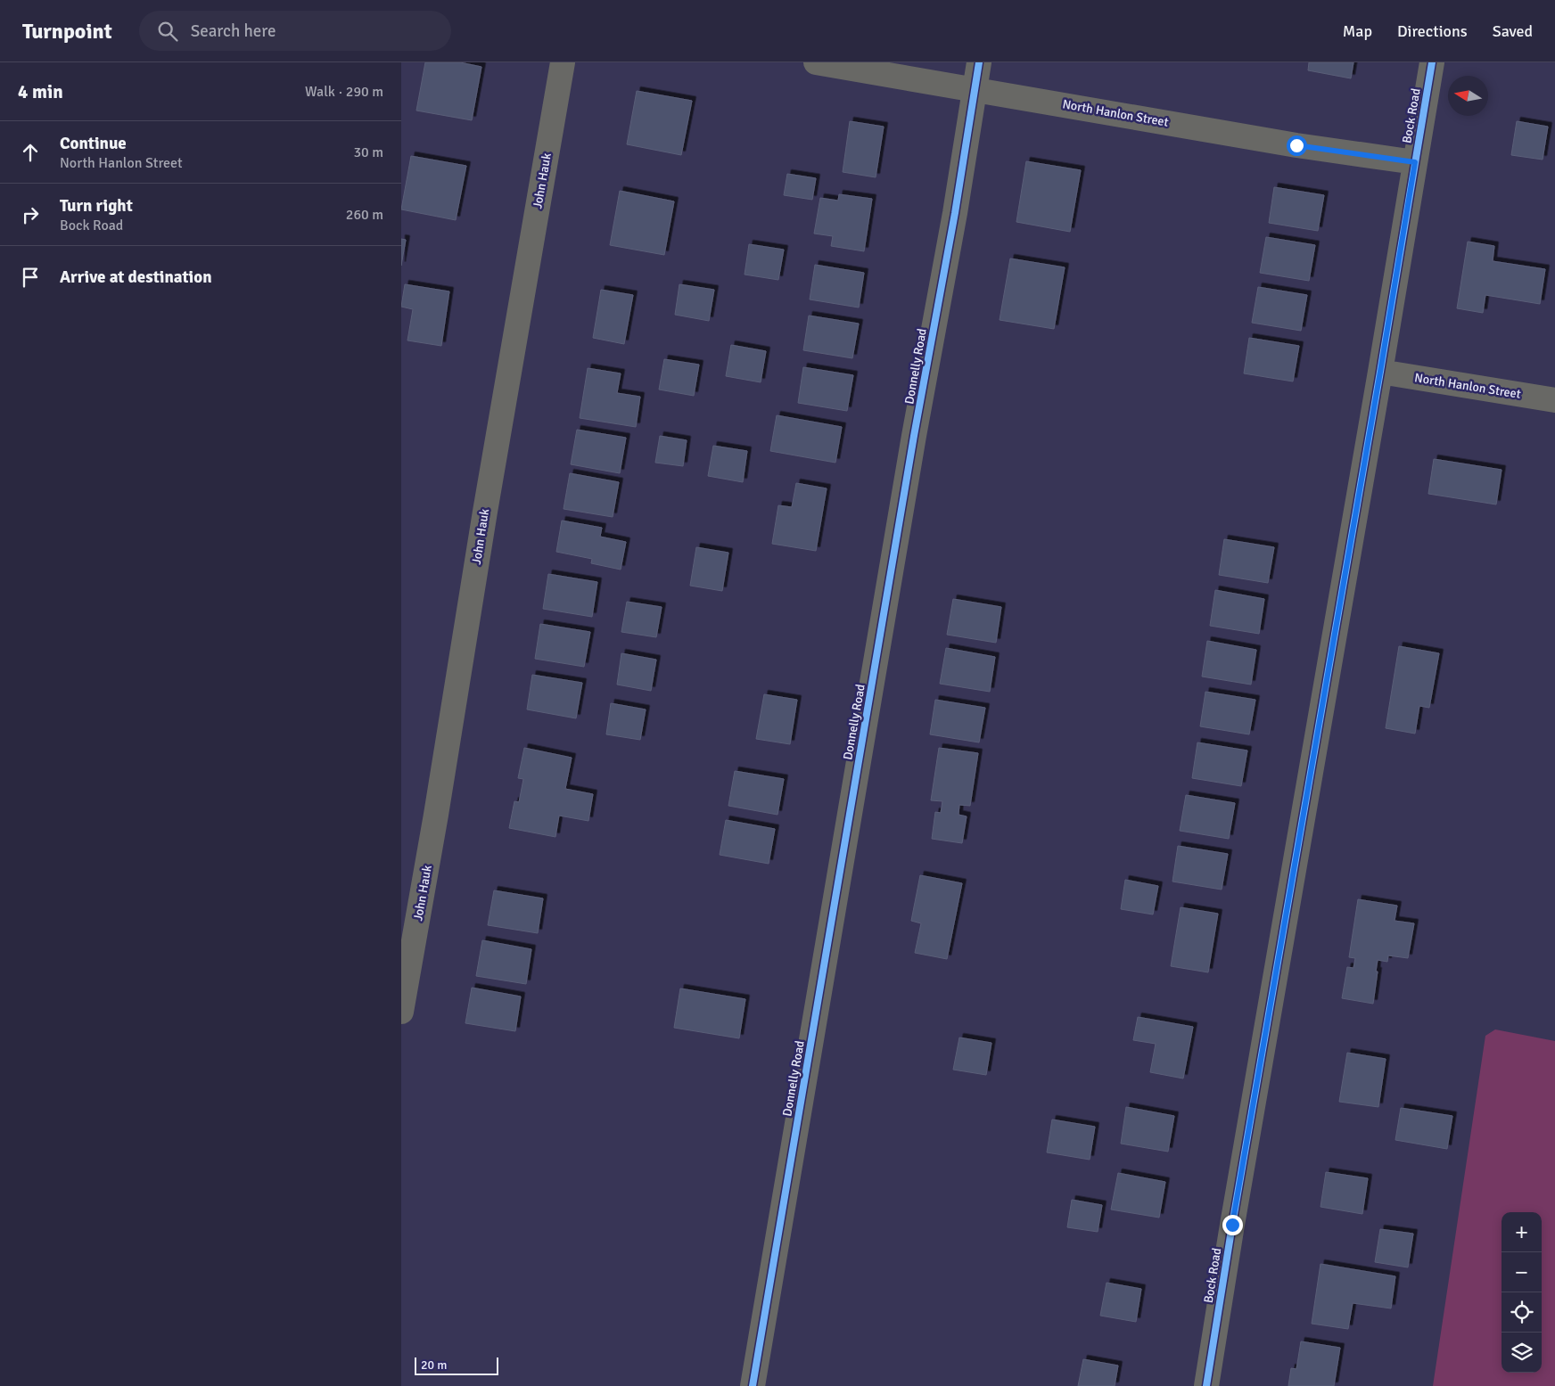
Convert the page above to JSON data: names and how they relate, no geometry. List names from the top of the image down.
{
  "streets": {
    "street": [
      "North Hanlon Street",
      "Bock Road",
      "John Hauk",
      "Donnelly Road"
    ]
  },
  "crossings": [
    ["North Hanlon Street", "Bock Road"],
    ["North Hanlon Street", "Donnelly Road"]
  ],
  "scale_bar": "20 m",
  "north": "left",
  "page": {
    "header": "Turnpoint",
    "search": "Search here",
    "nav": ["Map", "Directions", "Saved"],
    "heading": ["4 min", "Walk · 290 m"],
    "list": [
      ["Continue", "North Hanlon Street", "30 m"],
      ["Turn right", "Bock Road", "260 m"],
      "Arrive at destination"
    ],
    "map_buttons": ["+", "−"],
    "scale": "20 m"
  }
}
